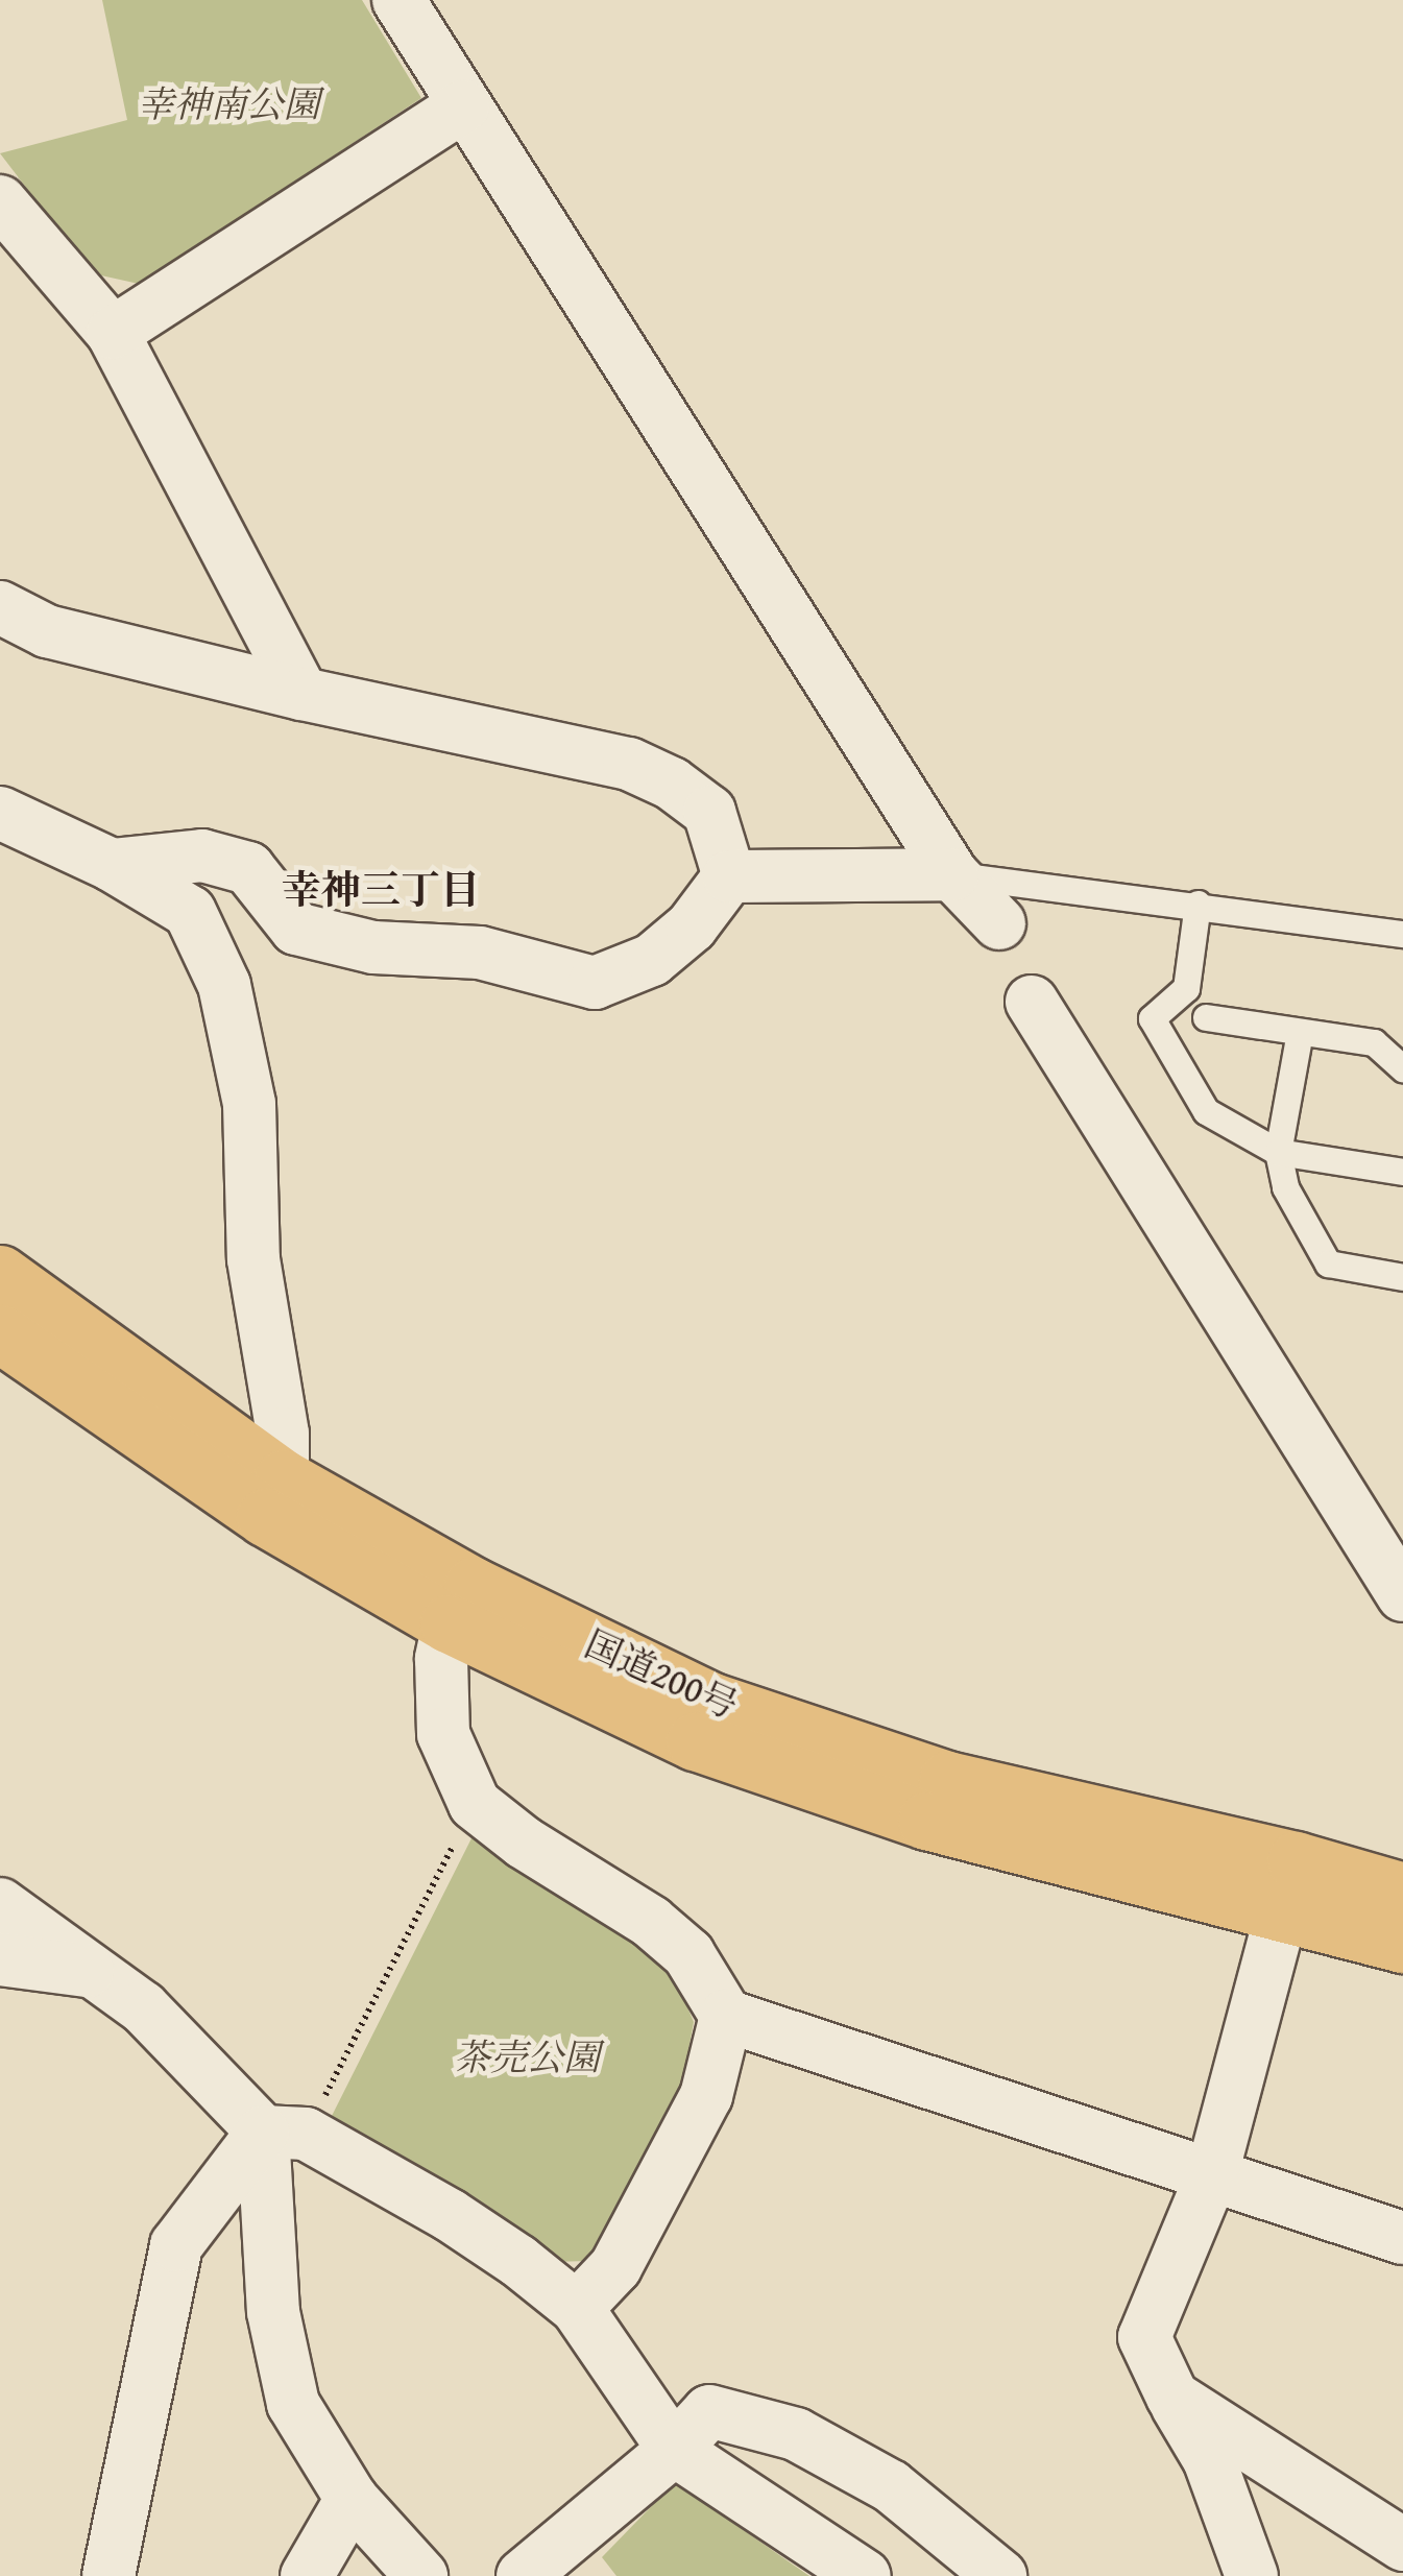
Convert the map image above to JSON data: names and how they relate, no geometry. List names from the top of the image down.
{
  "streets": {
    "highway": ["国道200号"]
  },
  "districts": ["幸神三丁目"],
  "parks": ["幸神南公園", "茶売公園"]
}
